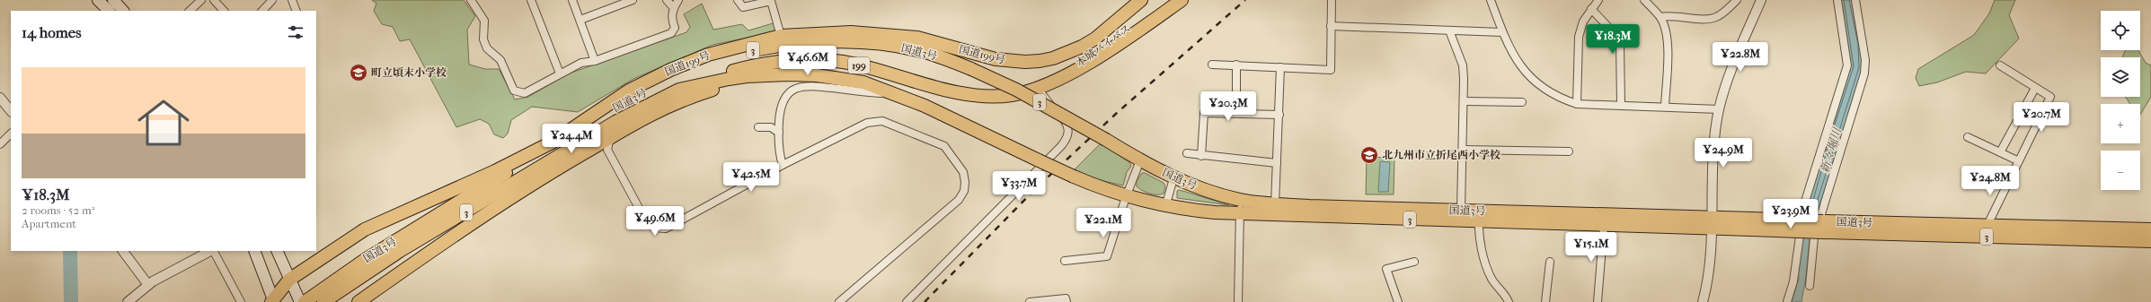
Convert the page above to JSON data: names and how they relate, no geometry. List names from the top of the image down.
{
  "streets": {
    "highway": [
      "本城バイパス",
      "3",
      "国道3号",
      "国道199号",
      "199"
    ]
  },
  "crossings": [
    ["本城バイパス", "国道199号"],
    ["国道3号", "国道199号"]
  ],
  "water": ["新々堀川"],
  "places": {
    "school or university": ["町立頃末小学校", "北九州市立折尾西小学校"]
  },
  "page": {
    "map_buttons": ["+", "−"],
    "heading": "14 homes",
    "price": [
      "¥18.3M",
      "¥22.8M",
      "¥46.6M",
      "¥20.3M",
      "¥20.7M",
      "¥24.4M",
      "¥24.9M",
      "¥42.5M",
      "¥24.8M",
      "¥33.7M",
      "¥23.9M",
      "¥49.6M",
      "¥22.1M",
      "¥15.1M"
    ],
    "list": [
      {
        "name": "¥18.3M",
        "note": "2 rooms · 52 m² · Apartment"
      }
    ]
  }
}
